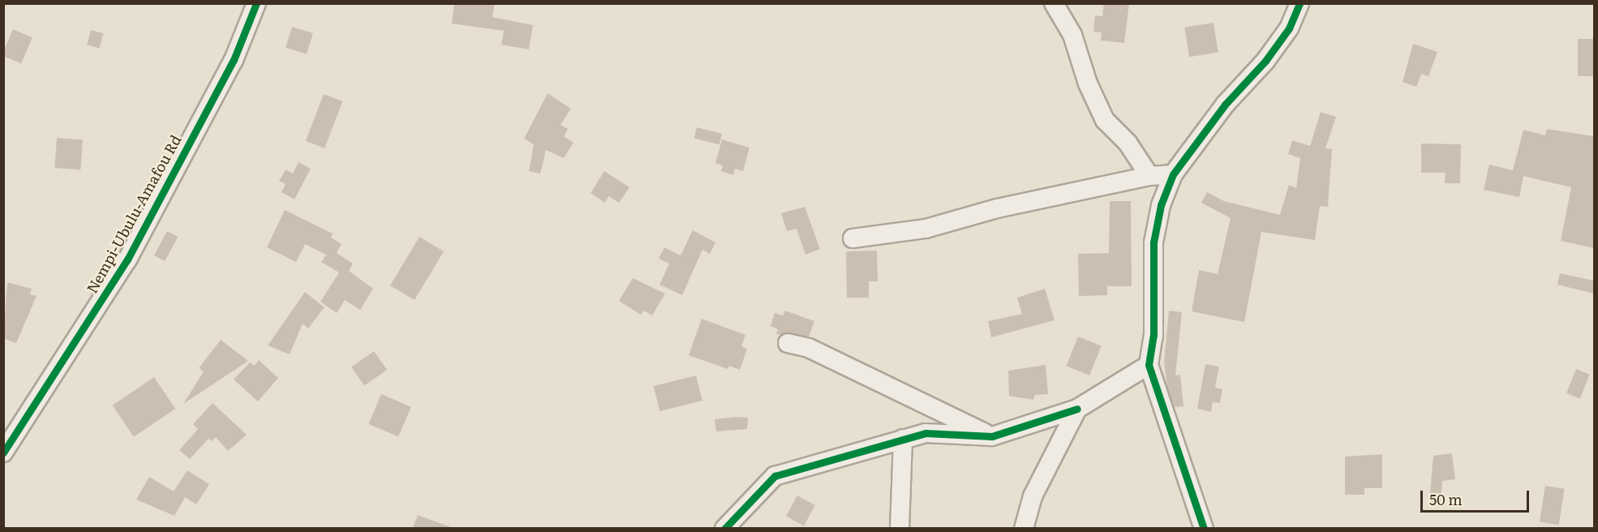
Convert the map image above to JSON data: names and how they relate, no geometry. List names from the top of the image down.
{
  "streets": {
    "street": ["Nempi-Ubulu-Amafou Rd"]
  },
  "scale_bar": "50 m"
}
